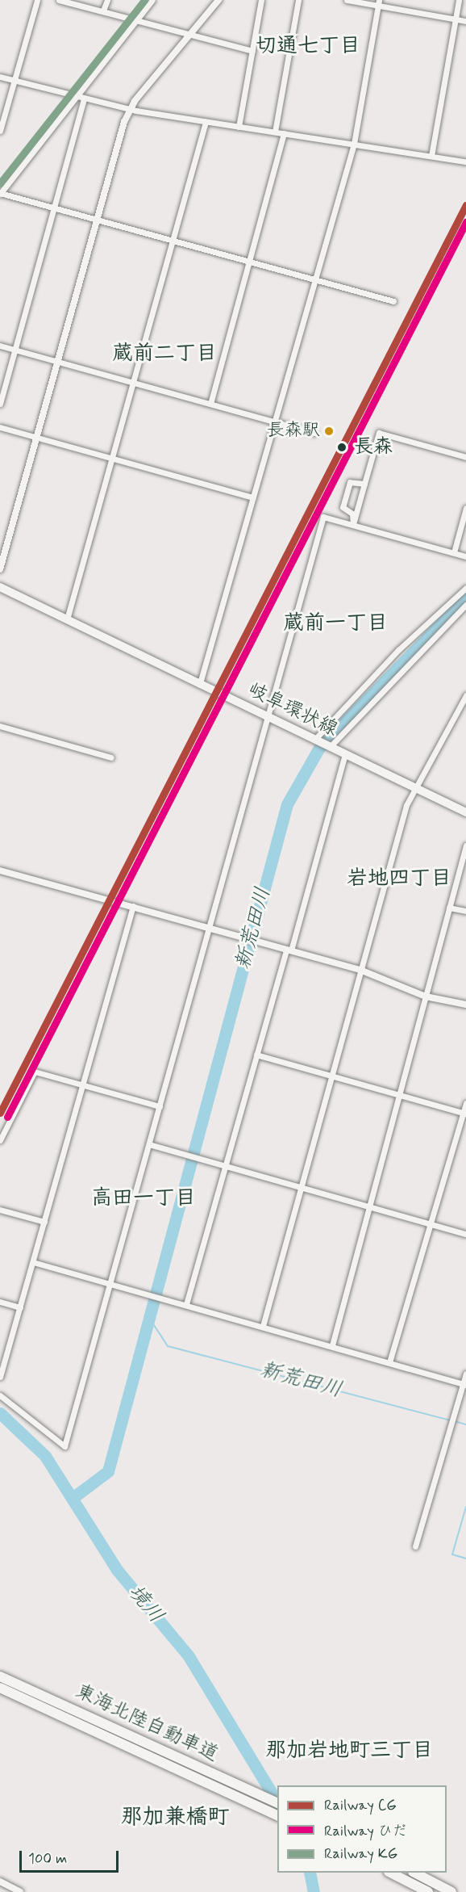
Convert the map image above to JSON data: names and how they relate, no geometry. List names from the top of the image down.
{
  "streets": {
    "highway": ["東海北陸自動車道"],
    "main road": ["岐阜環状線"]
  },
  "districts": [
    "切通七丁目",
    "蔵前二丁目",
    "蔵前一丁目",
    "岩地四丁目",
    "高田一丁目",
    "那加岩地町三丁目",
    "那加兼橋町"
  ],
  "water": ["新荒田川", "境川"],
  "places": ["長森駅", "長森"],
  "lines": ["rail line KG", "rail line CG", "rail line ひだ"],
  "legend": ["Railway CG", "Railway ひだ", "Railway KG"],
  "scale_bar": "100 m"
}
